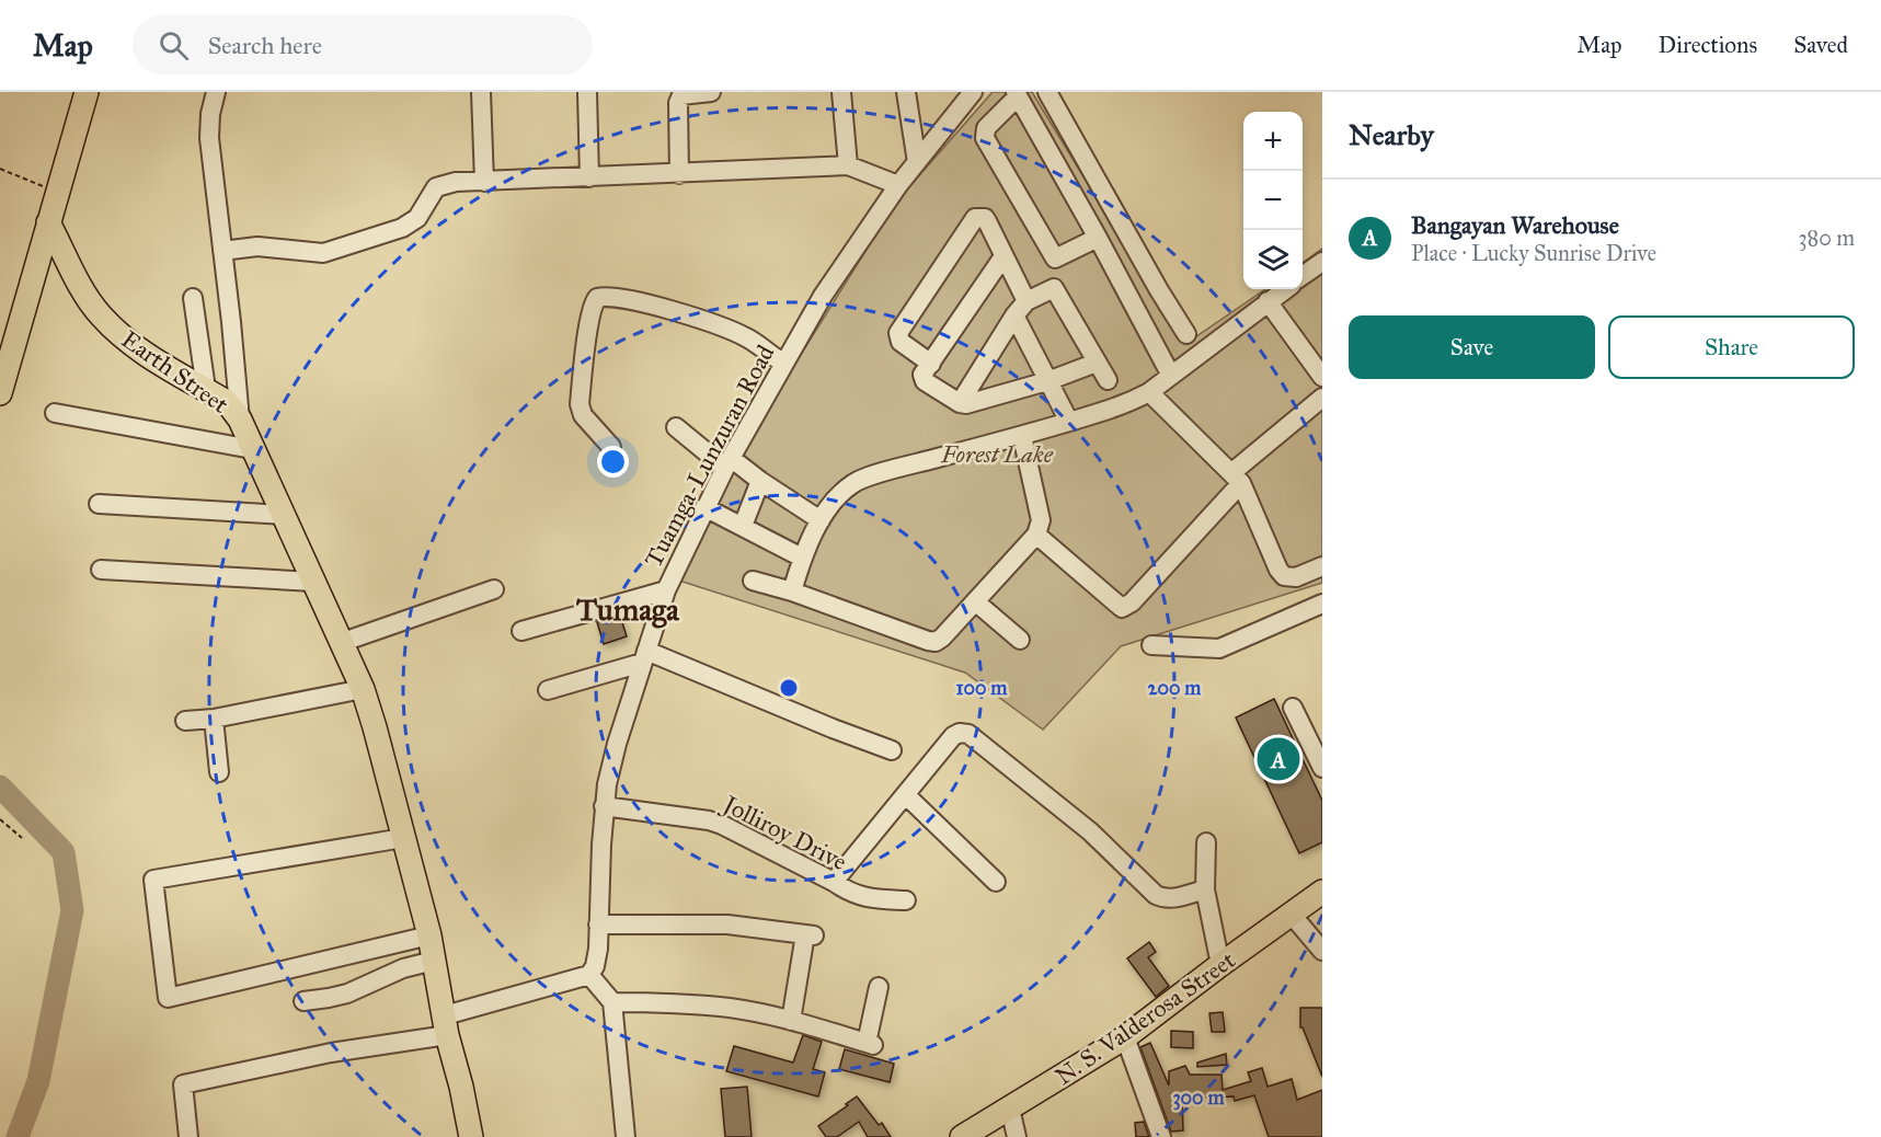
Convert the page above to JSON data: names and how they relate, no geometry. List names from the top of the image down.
{
  "streets": {
    "main road": ["Earth Street", "N. S. Valderosa Street"],
    "street": ["Tuamga-Lunzuran Road", "Jolliroy Drive"]
  },
  "crossings": [
    ["Tuamga-Lunzuran Road", "Jolliroy Drive"]
  ],
  "districts": ["Tumaga"],
  "parks": ["Forest Lake"],
  "page": {
    "header": "Map",
    "search": "Search here",
    "nav": ["Map", "Directions", "Saved"],
    "heading": "Nearby",
    "map_buttons": ["+", "−"],
    "list": [
      {
        "mark": "A",
        "name": "Bangayan Warehouse",
        "note": "Place · Lucky Sunrise Drive",
        "value": "380 m"
      }
    ],
    "buttons": ["Save", "Share"],
    "pins": "A"
  },
  "rings": ["100 m", "200 m", "300 m"]
}
